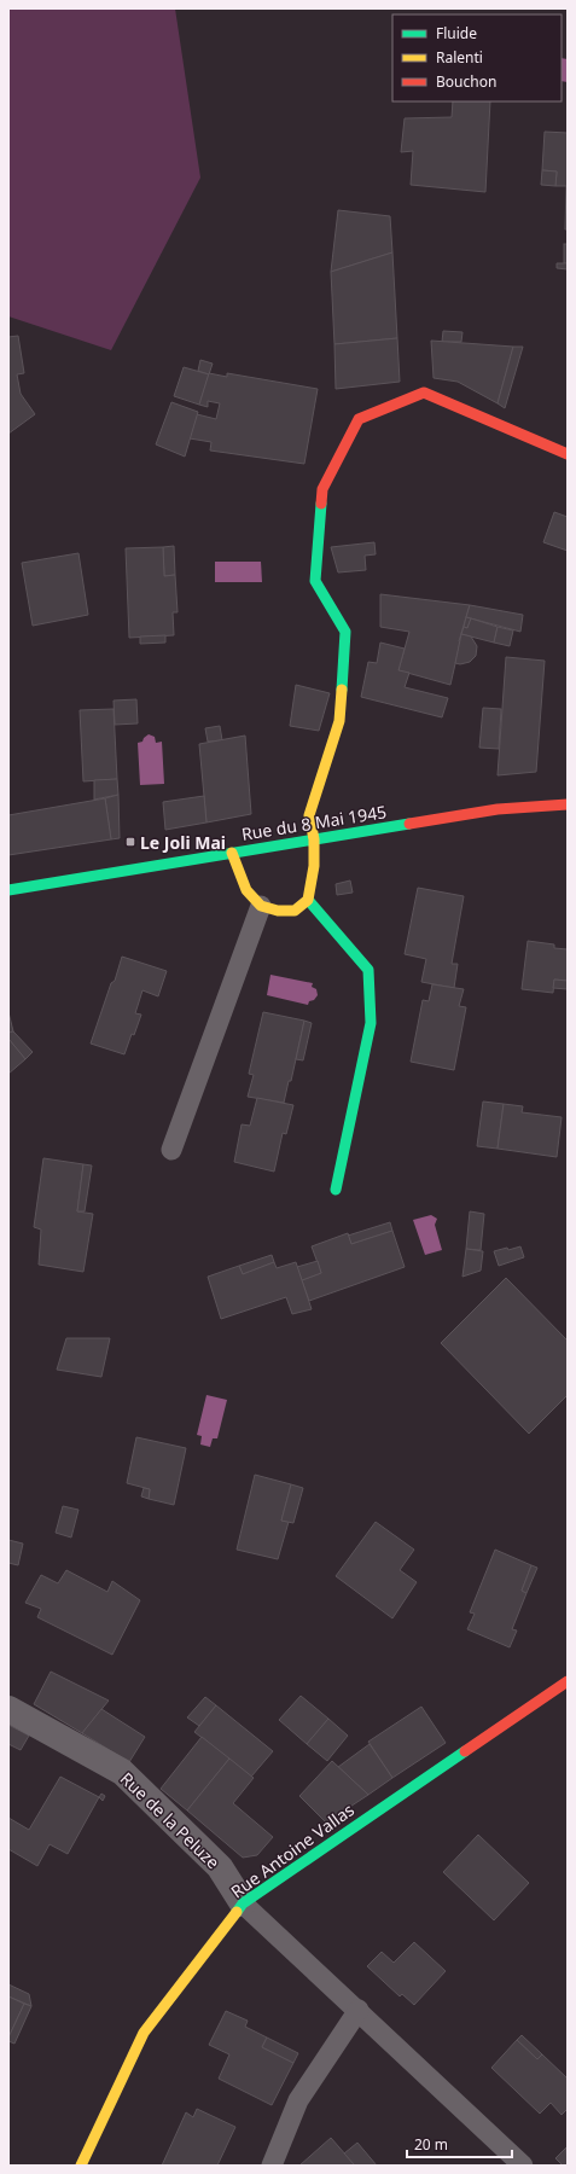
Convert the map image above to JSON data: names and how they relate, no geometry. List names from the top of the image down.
{
  "streets": {
    "street": ["Rue du 8 Mai 1945", "Rue de la Peluze", "Rue Antoine Vallas"]
  },
  "crossings": [
    ["Rue de la Peluze", "Rue Antoine Vallas"]
  ],
  "places": {
    "transit": ["Le Joli Mai"]
  },
  "legend": ["Fluide", "Ralenti", "Bouchon"],
  "scale_bar": "20 m"
}
